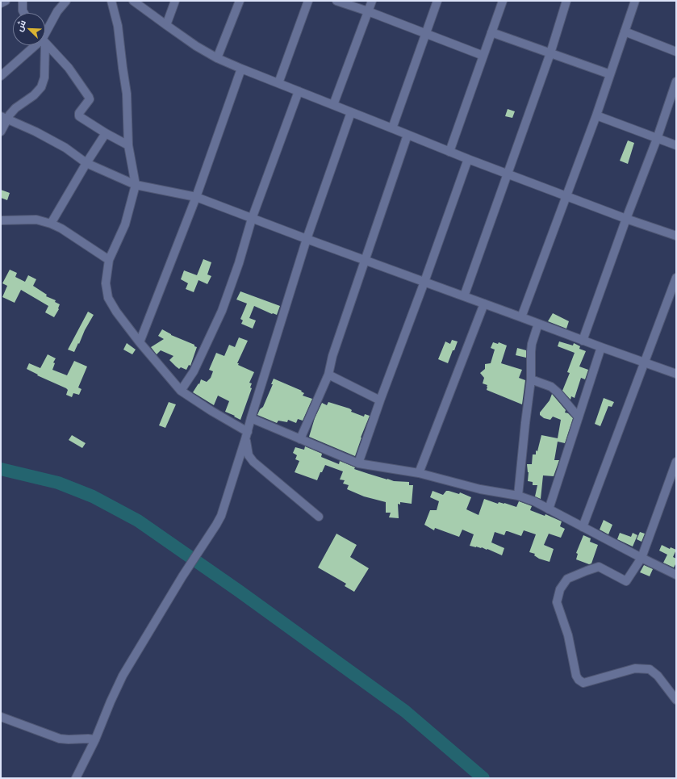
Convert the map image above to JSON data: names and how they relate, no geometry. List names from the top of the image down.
{
  "north": "top left"
}
